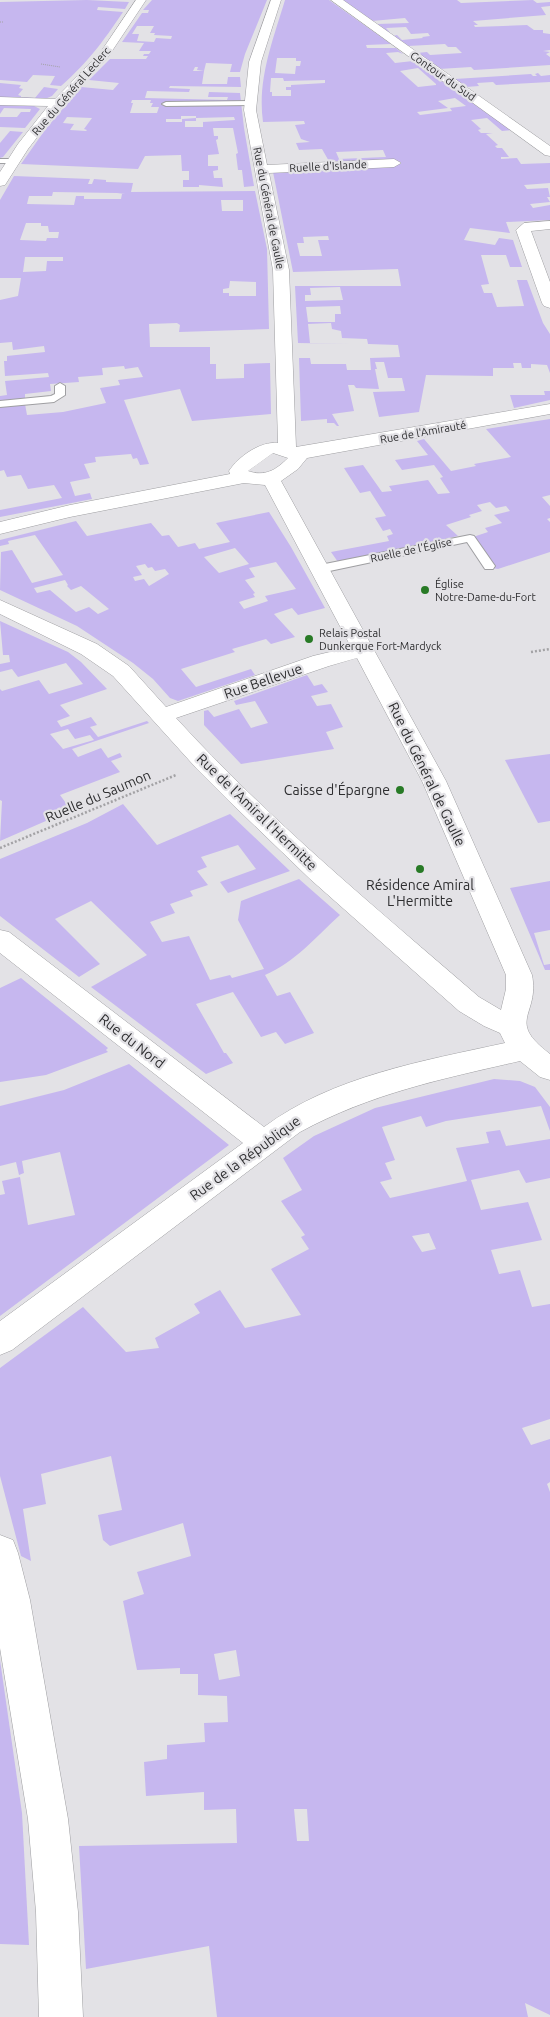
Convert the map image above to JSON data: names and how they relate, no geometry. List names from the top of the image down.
{
  "streets": {
    "street": [
      "Contour du Sud",
      "Rue du Général Leclerc",
      "Ruelle d'Islande",
      "Rue du Général de Gaulle",
      "Rue de l'Amirauté",
      "Rue Bellevue",
      "Rue de l'Amiral l'Hermitte",
      "Rue du Nord",
      "Rue de la République"
    ],
    "lane": ["Ruelle de l'Église"],
    "path": ["Ruelle du Saumon"]
  },
  "crossings": [
    ["Ruelle d'Islande", "Rue du Général de Gaulle"],
    ["Rue du Général de Gaulle", "Rue de l'Amirauté"],
    ["Rue du Général de Gaulle", "Ruelle de l'Église"],
    ["Rue du Général de Gaulle", "Rue Bellevue"],
    ["Rue du Général de Gaulle", "Rue de l'Amiral l'Hermitte"],
    ["Rue du Général de Gaulle", "Rue de la République"],
    ["Rue Bellevue", "Rue de l'Amiral l'Hermitte"],
    ["Ruelle du Saumon", "Rue de l'Amiral l'Hermitte"],
    ["Rue de l'Amiral l'Hermitte", "Rue de la République"],
    ["Rue du Nord", "Rue de la République"]
  ],
  "places": [
    "Église Notre-Dame-du-Fort",
    "Relais Postal Dunkerque Fort-Mardyck",
    "Caisse d'Épargne",
    "Résidence Amiral L'Hermitte"
  ]
}
